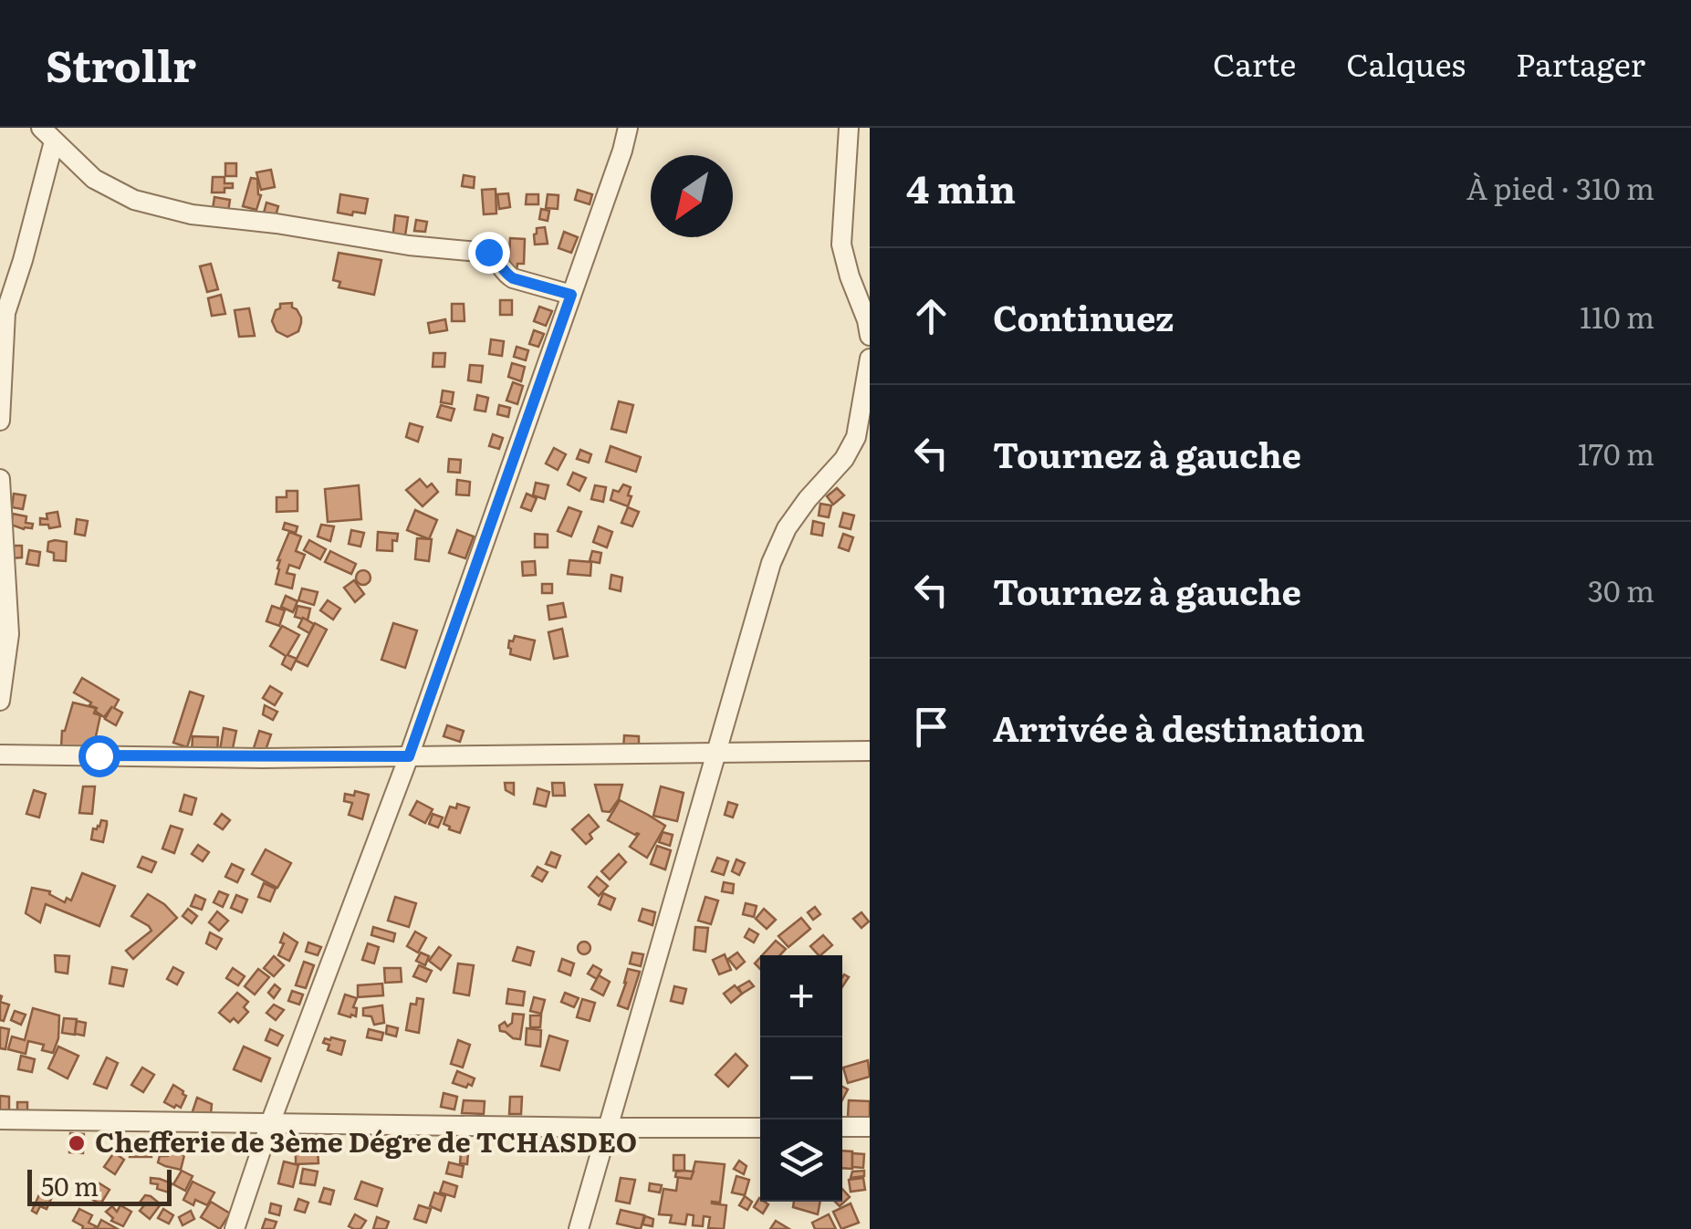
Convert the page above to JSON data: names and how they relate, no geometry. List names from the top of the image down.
{
  "places": ["Chefferie de 3ème Dégre de TCHASDEO"],
  "scale_bar": "50 m",
  "north": "bottom left",
  "page": {
    "header": "Strollr",
    "nav": ["Carte", "Calques", "Partager"],
    "heading": ["4 min", "À pied · 310 m"],
    "list": [
      ["Continuez", "110 m"],
      ["Tournez à gauche", "170 m"],
      ["Tournez à gauche", "30 m"],
      "Arrivée à destination"
    ],
    "map_buttons": ["+", "−"],
    "scale": "50 m"
  }
}
